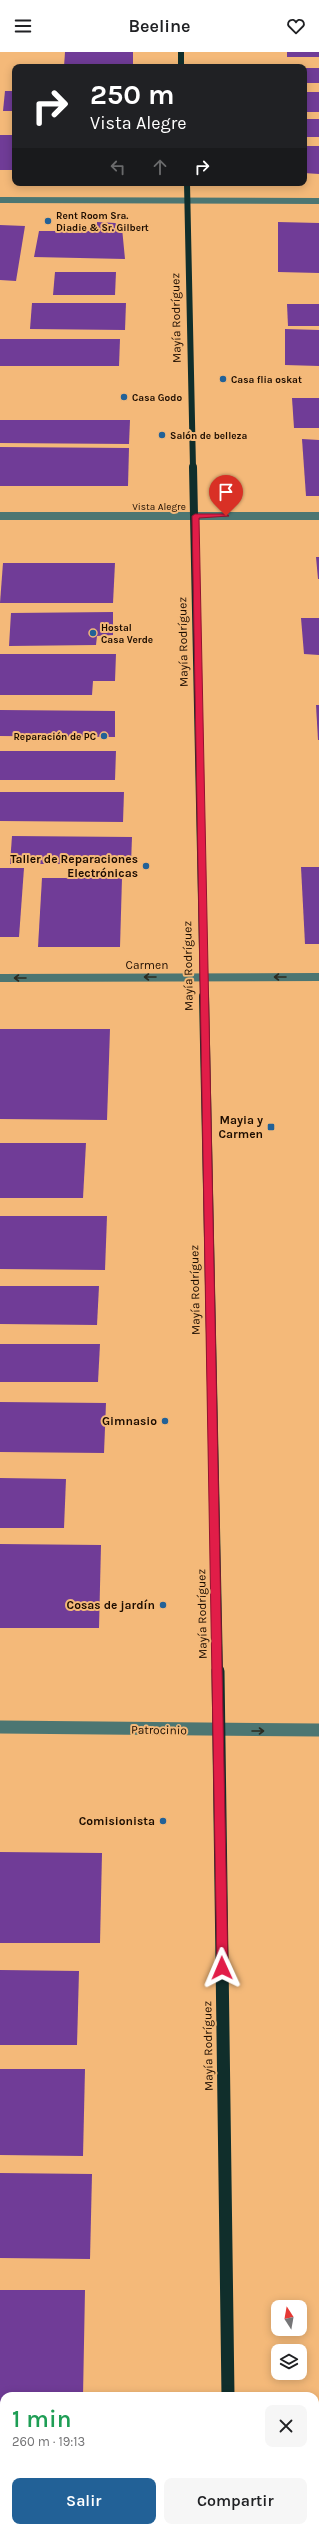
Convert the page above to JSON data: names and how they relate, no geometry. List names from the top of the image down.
{
  "streets": {
    "main road": ["Mayía Rodríguez"],
    "street": ["Vista Alegre", "Carmen", "Patrocinio"]
  },
  "crossings": [
    ["Mayía Rodríguez", "Vista Alegre"],
    ["Mayía Rodríguez", "Carmen"],
    ["Mayía Rodríguez", "Patrocinio"]
  ],
  "one_way": ["Carmen"],
  "places": {
    "other": [
      "Rent Room Sra. Diadie & Sr. Gilbert",
      "Casa flia oskat",
      "Casa Godo",
      "Salón de belleza",
      "Hostal Casa Verde",
      "Reparación de PC",
      "Taller de Reparaciones Electrónicas",
      "Gimnasio",
      "Cosas de jardín",
      "Comisionista"
    ],
    "transit": ["Mayia y Carmen"]
  },
  "north": "top",
  "page": {
    "header": "Beeline",
    "turn": ["250 m", "Vista Alegre"],
    "heading": ["1 min", "260 m · 19:13"],
    "buttons": ["Salir", "Compartir"]
  }
}
